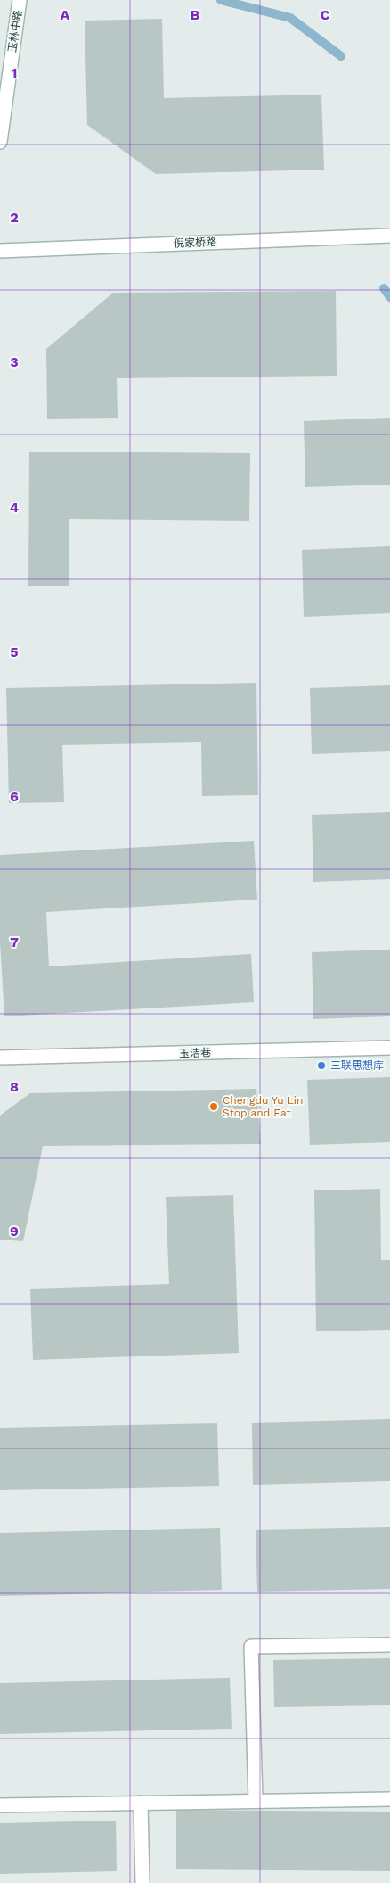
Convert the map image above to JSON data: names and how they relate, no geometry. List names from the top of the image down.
{
  "streets": {
    "main road": ["玉林中路", "倪家桥路", "玉洁巷"]
  },
  "places": ["三联思想库", "Chengdu Yu Lin Stop and Eat"],
  "grid": {
    "columns": ["A", "B", "C"],
    "rows": [
      "1",
      "2",
      "3",
      "4",
      "5",
      "6",
      "7",
      "8",
      "9"
    ]
  }
}
